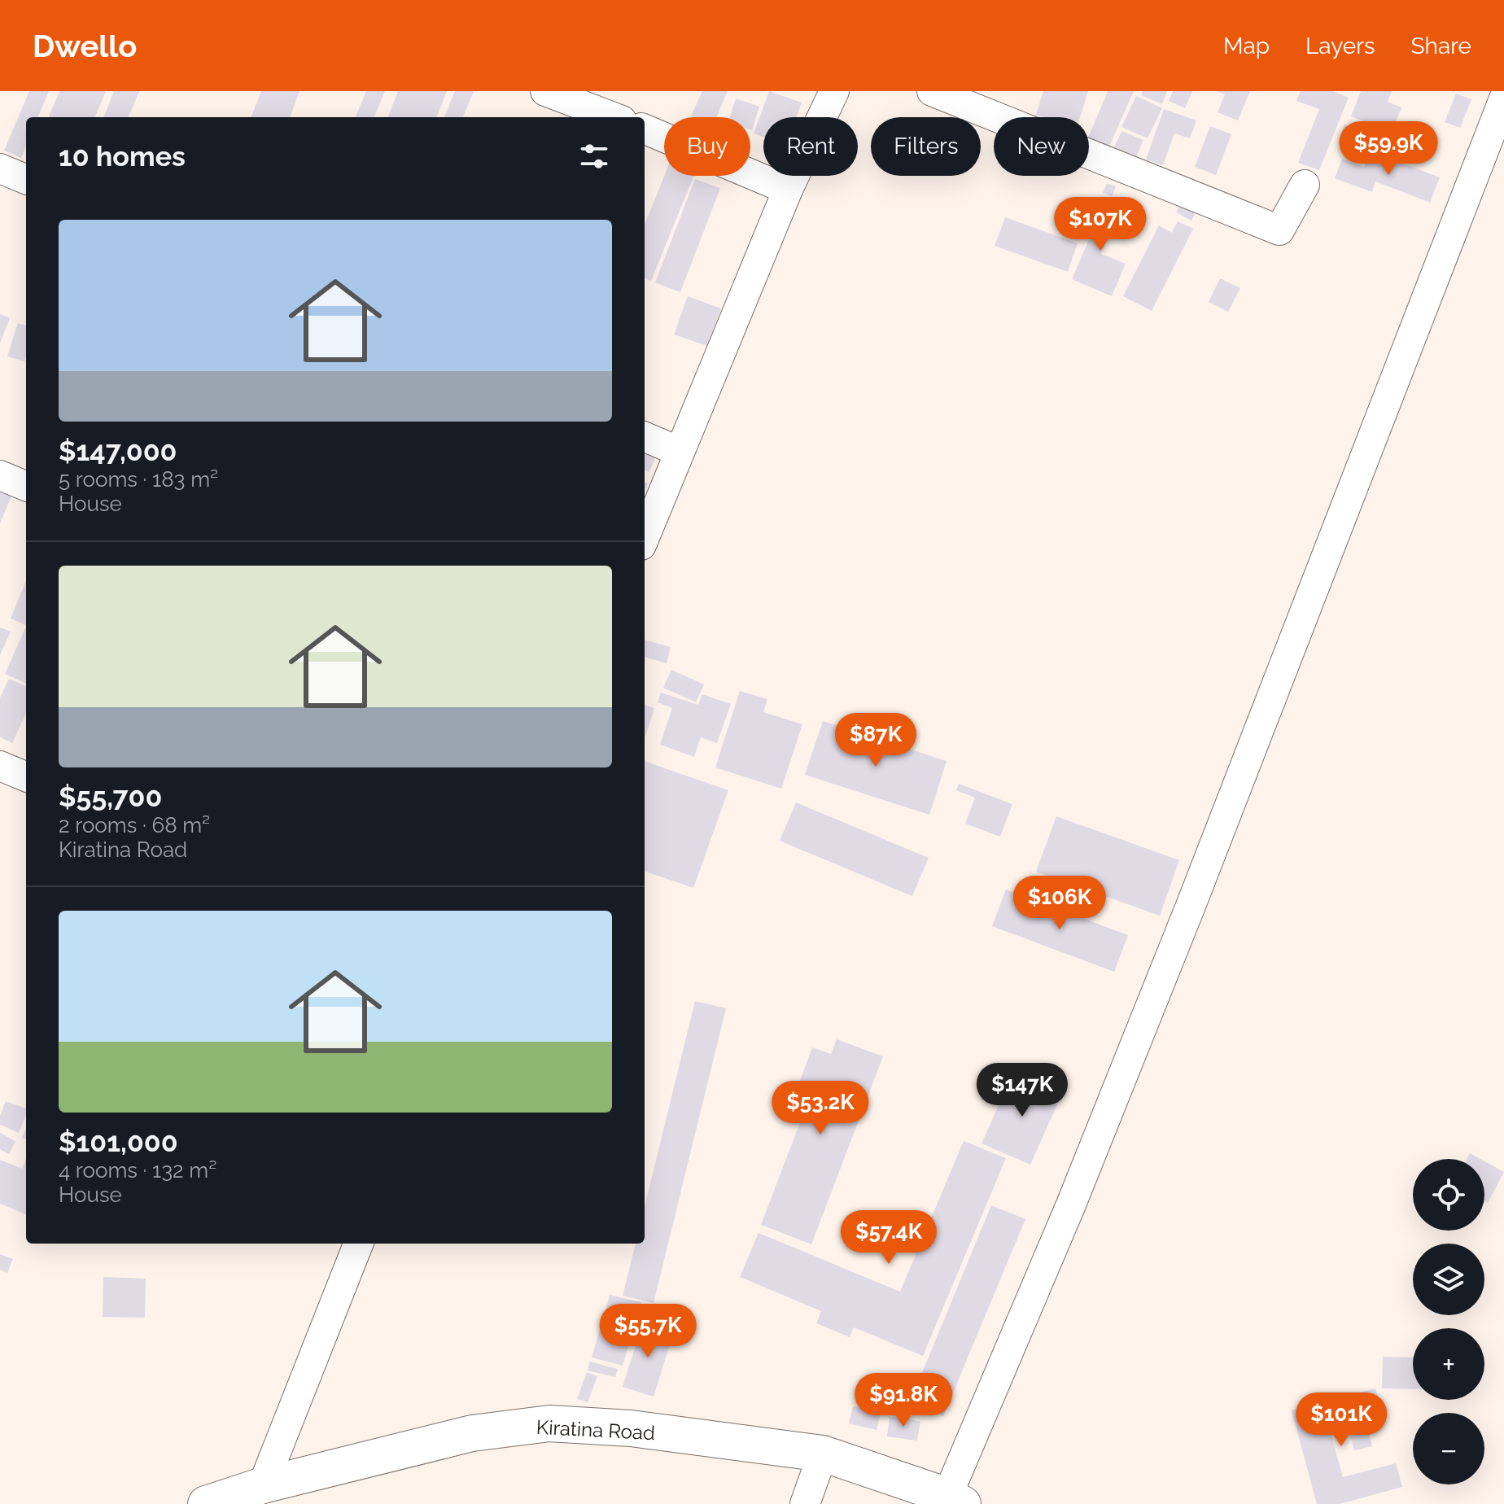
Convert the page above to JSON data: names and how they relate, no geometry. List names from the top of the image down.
{
  "streets": {
    "street": ["Kiratina Road"]
  },
  "page": {
    "header": "Dwello",
    "nav": ["Map", "Layers", "Share"],
    "chip": [
      "Buy",
      "Rent",
      "Filters",
      "New"
    ],
    "heading": "10 homes",
    "price": [
      "$59.9K",
      "$107K",
      "$87K",
      "$106K",
      "$147K",
      "$53.2K",
      "$57.4K",
      "$55.7K",
      "$91.8K",
      "$101K"
    ],
    "list": [
      {
        "name": "$147,000",
        "note": "5 rooms · 183 m² · House"
      },
      {
        "name": "$55,700",
        "note": "2 rooms · 68 m² · Kiratina Road"
      },
      {
        "name": "$101,000",
        "note": "4 rooms · 132 m² · House"
      }
    ],
    "map_buttons": ["+", "−"]
  }
}
